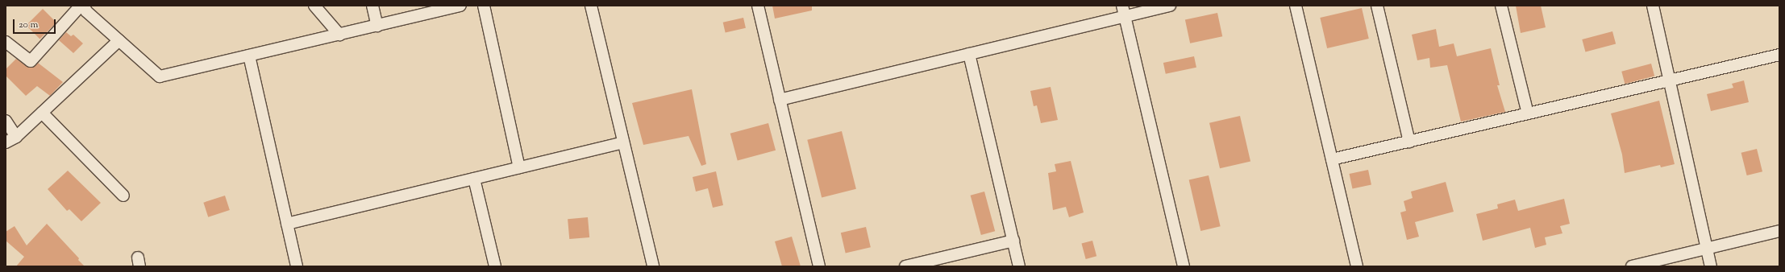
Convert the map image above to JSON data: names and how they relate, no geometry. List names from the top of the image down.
{
  "scale_bar": "20 m"
}
